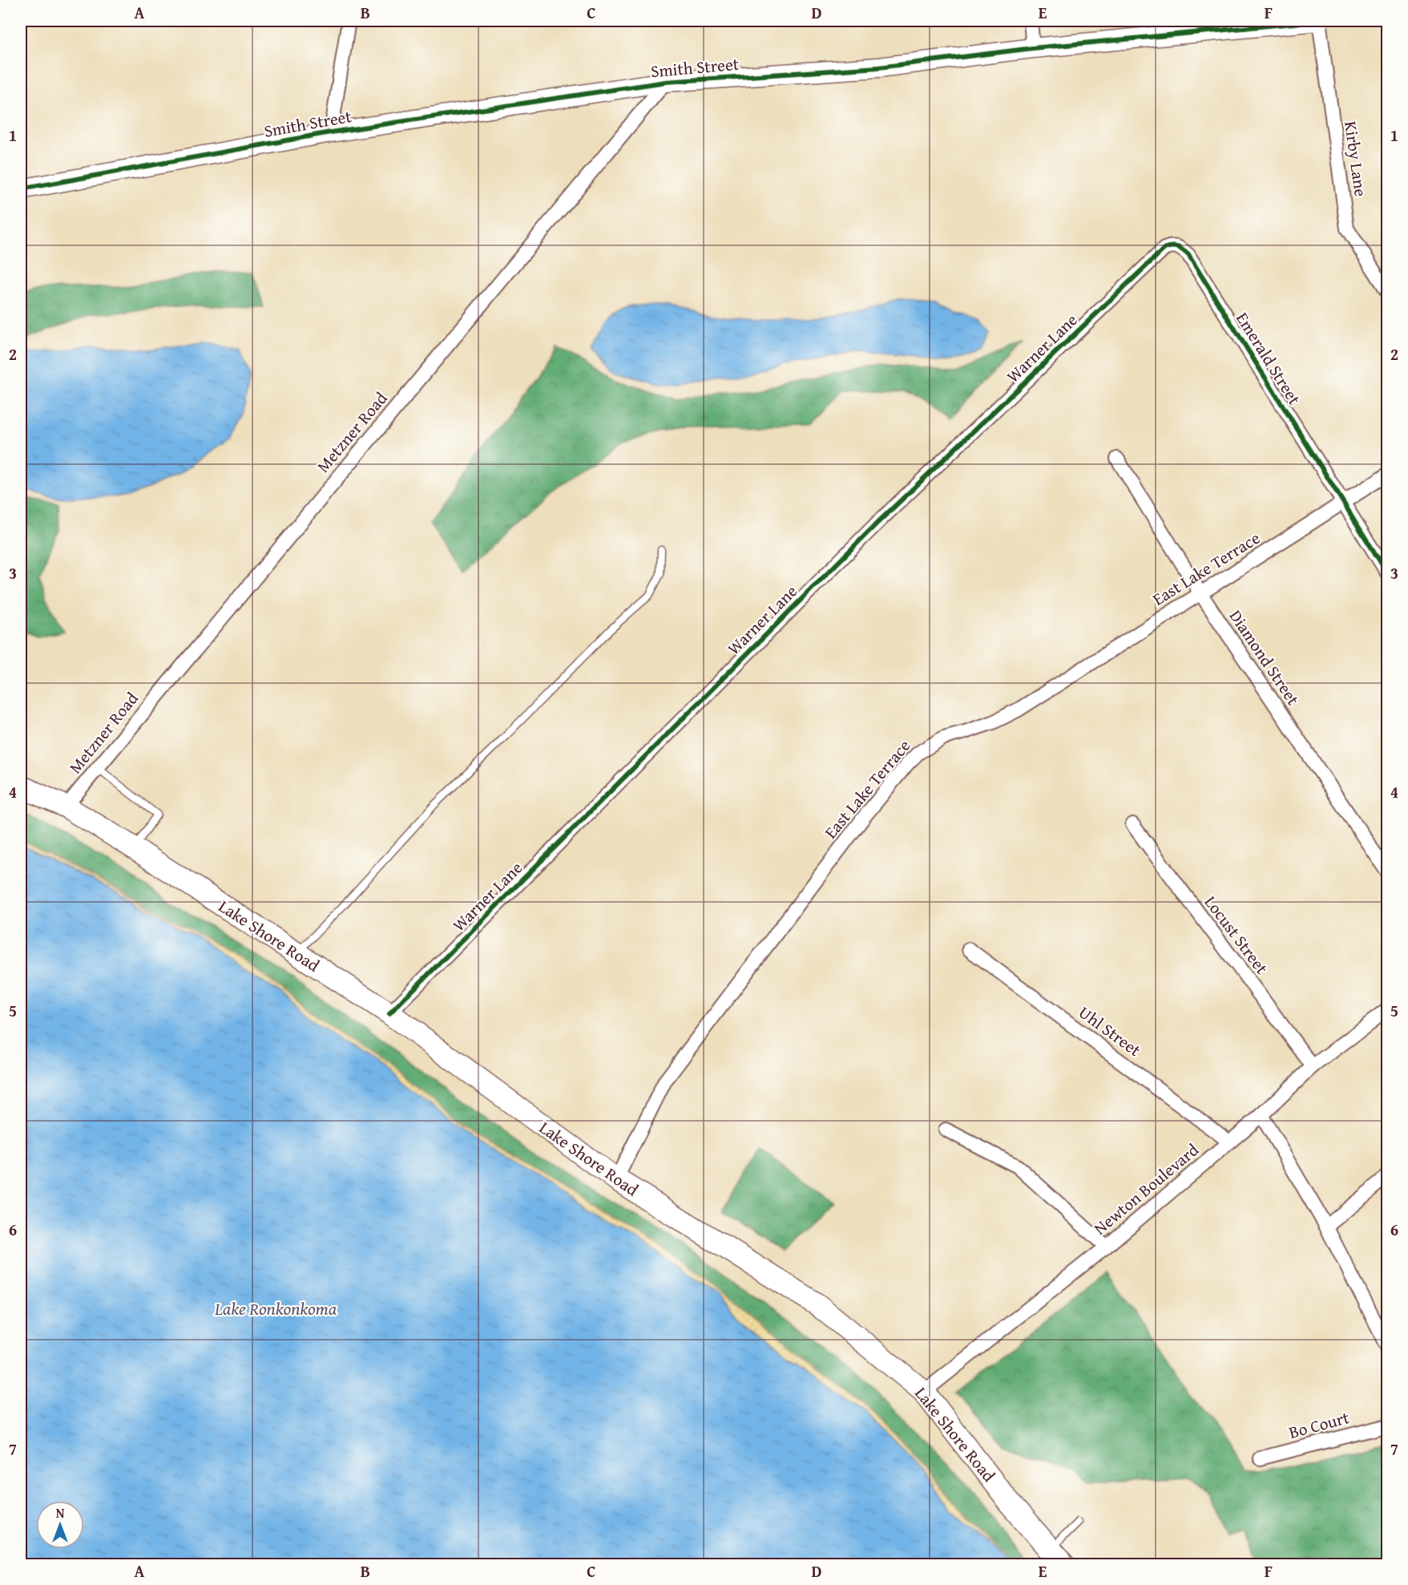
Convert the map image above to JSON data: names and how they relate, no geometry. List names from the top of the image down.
{
  "streets": {
    "main road": ["Lake Shore Road"],
    "street": [
      "Smith Street",
      "Kirby Lane",
      "Warner Lane",
      "Emerald Street",
      "Metzner Road",
      "East Lake Terrace",
      "Diamond Street",
      "Locust Street",
      "Uhl Street",
      "Newton Boulevard",
      "Bo Court"
    ]
  },
  "crossings": [
    ["Smith Street", "Kirby Lane"],
    ["Smith Street", "Metzner Road"],
    ["Warner Lane", "Emerald Street"],
    ["Warner Lane", "Lake Shore Road"],
    ["Emerald Street", "East Lake Terrace"],
    ["Metzner Road", "Lake Shore Road"],
    ["East Lake Terrace", "Diamond Street"],
    ["East Lake Terrace", "Lake Shore Road"],
    ["Locust Street", "Newton Boulevard"],
    ["Lake Shore Road", "Newton Boulevard"],
    ["Uhl Street", "Newton Boulevard"]
  ],
  "water": ["Lake Ronkonkoma"],
  "north": "top",
  "grid": {
    "columns": [
      "A",
      "B",
      "C",
      "D",
      "E",
      "F"
    ],
    "rows": [
      "1",
      "2",
      "3",
      "4",
      "5",
      "6",
      "7"
    ]
  }
}
